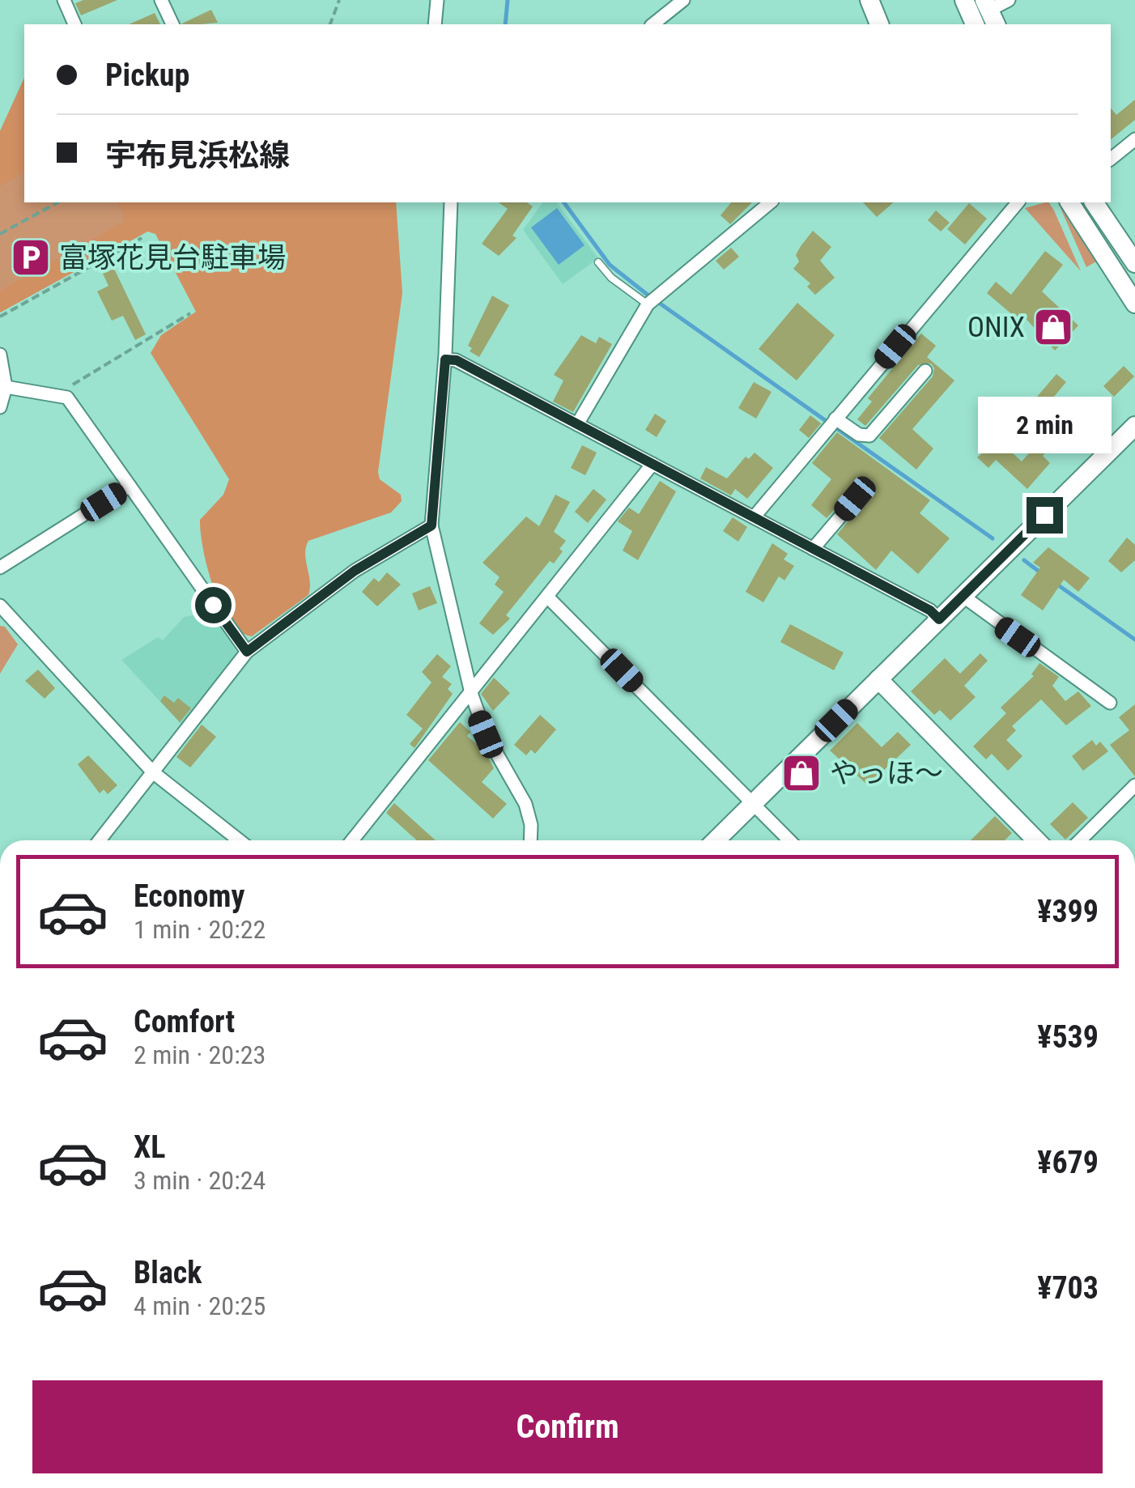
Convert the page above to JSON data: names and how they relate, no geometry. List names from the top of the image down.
{
  "places": {
    "parking": ["富塚花見台駐車場"],
    "shop": ["ONIX", "やっほ～"]
  },
  "page": {
    "banner": ["Pickup", "宇布見浜松線"],
    "bubble": "2 min",
    "list": [
      {
        "name": "Economy",
        "note": "1 min · 20:22",
        "value": "¥399"
      },
      {
        "name": "Comfort",
        "note": "2 min · 20:23",
        "value": "¥539"
      },
      {
        "name": "XL",
        "note": "3 min · 20:24",
        "value": "¥679"
      },
      {
        "name": "Black",
        "note": "4 min · 20:25",
        "value": "¥703"
      }
    ],
    "buttons": "Confirm"
  }
}
